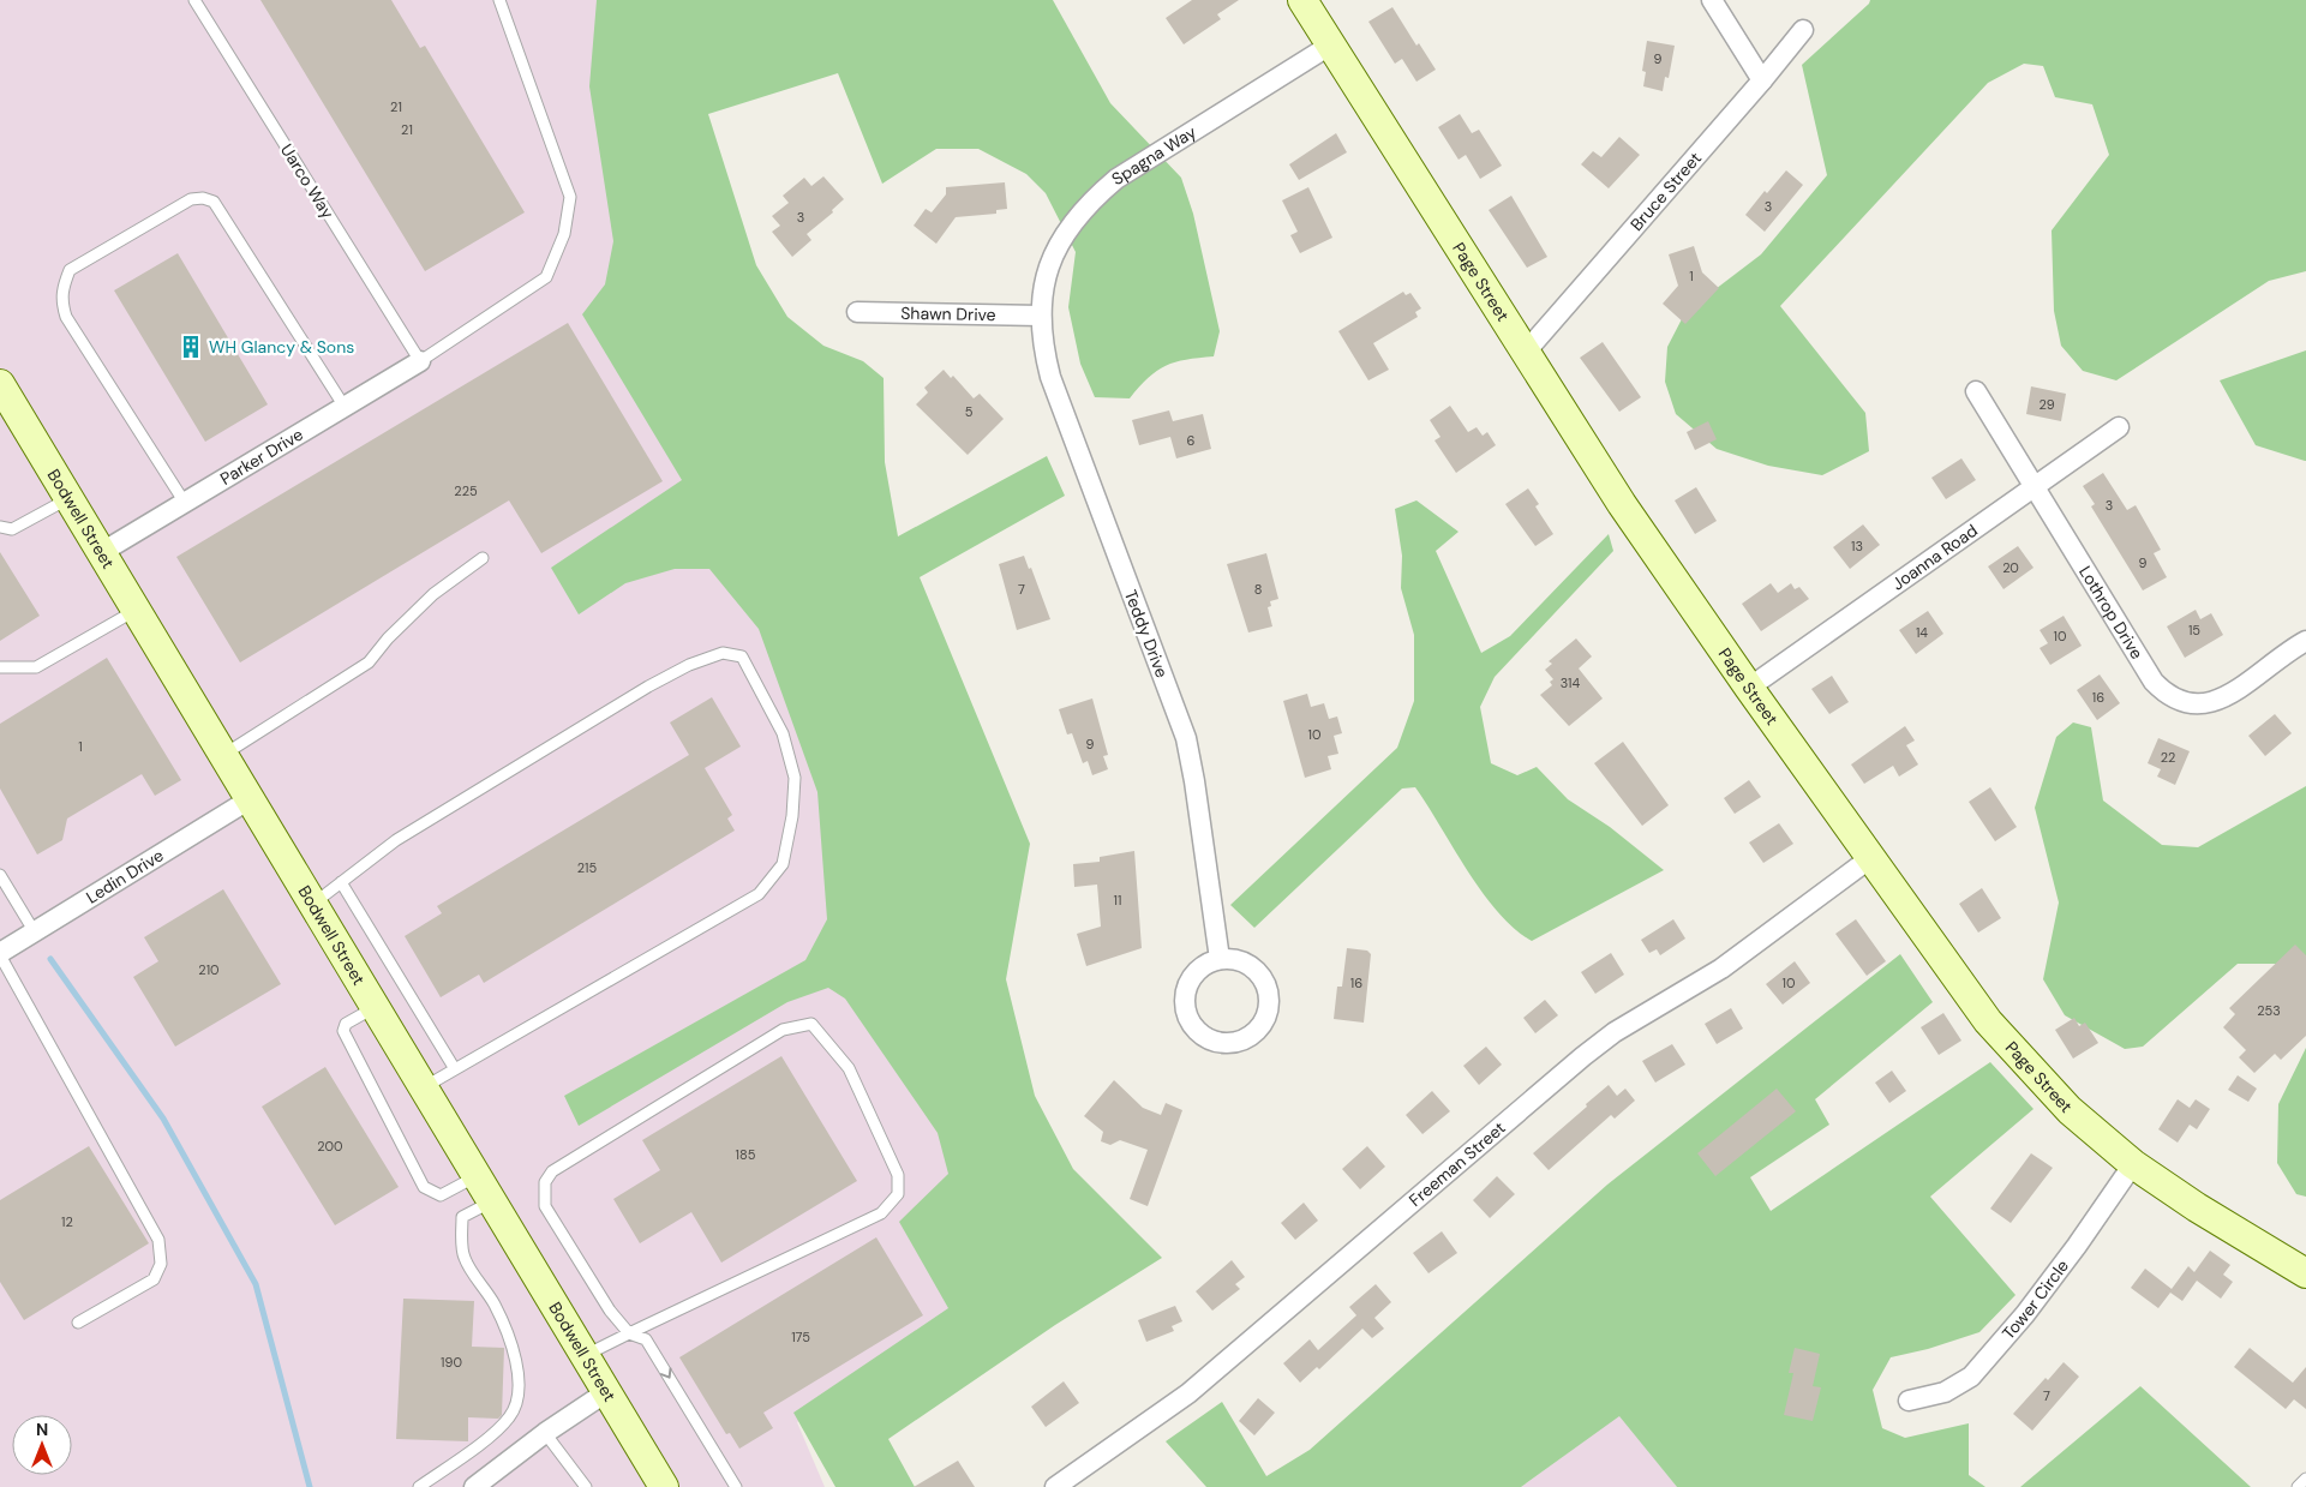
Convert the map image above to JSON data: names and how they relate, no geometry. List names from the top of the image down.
{
  "streets": {
    "main road": ["Page Street", "Bodwell Street"],
    "street": [
      "Spagna Way",
      "Bruce Street",
      "Shawn Drive",
      "Parker Drive",
      "Joanna Road",
      "Lothrop Drive",
      "Teddy Drive",
      "Ledin Drive",
      "Freeman Street",
      "Tower Circle"
    ],
    "lane": ["Uarco Way"]
  },
  "crossings": [
    ["Spagna Way", "Page Street"],
    ["Spagna Way", "Shawn Drive"],
    ["Spagna Way", "Teddy Drive"],
    ["Uarco Way", "Parker Drive"],
    ["Bruce Street", "Page Street"],
    ["Page Street", "Joanna Road"],
    ["Page Street", "Freeman Street"],
    ["Page Street", "Tower Circle"],
    ["Shawn Drive", "Teddy Drive"],
    ["Parker Drive", "Bodwell Street"],
    ["Bodwell Street", "Ledin Drive"],
    ["Joanna Road", "Lothrop Drive"]
  ],
  "places": {
    "building": ["WH Glancy & Sons"]
  },
  "house_numbers": [
    "9",
    "21",
    "21",
    "3",
    "3",
    "1",
    "29",
    "5",
    "6",
    "225",
    "3",
    "13",
    "9",
    "20",
    "7",
    "8",
    "15",
    "14",
    "10",
    "314",
    "16",
    "10",
    "9",
    "1",
    "22",
    "215",
    "11",
    "210",
    "16",
    "10",
    "253",
    "200",
    "185",
    "12",
    "175",
    "190",
    "7"
  ],
  "north": "top"
}
